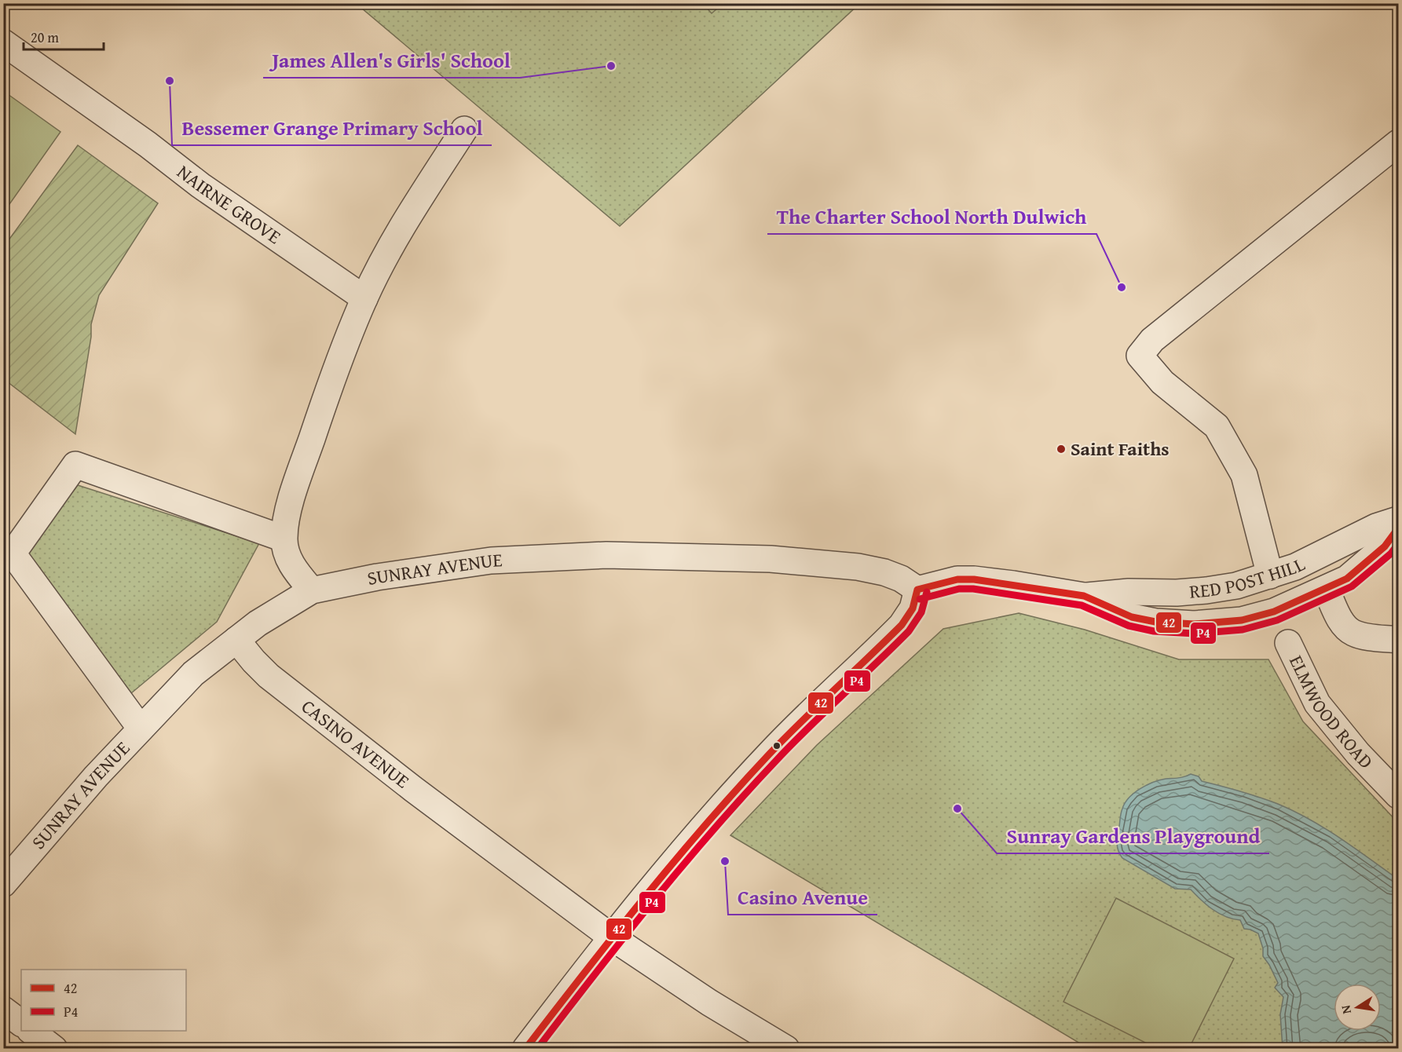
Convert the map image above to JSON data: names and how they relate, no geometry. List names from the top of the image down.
{
  "streets": {
    "street": [
      "NAIRNE GROVE",
      "SUNRAY AVENUE",
      "RED POST HILL",
      "ELMWOOD ROAD",
      "CASINO AVENUE"
    ]
  },
  "crossings": [
    ["SUNRAY AVENUE", "RED POST HILL"],
    ["SUNRAY AVENUE", "CASINO AVENUE"]
  ],
  "places": [
    "James Allen's Girls' School",
    "Bessemer Grange Primary School",
    "The Charter School North Dulwich",
    "Saint Faiths",
    "Sunray Gardens Playground",
    "Casino Avenue"
  ],
  "lines": ["transit line 42", "transit line P4"],
  "legend": ["42", "P4"],
  "scale_bar": "20 m",
  "north": "left"
}
